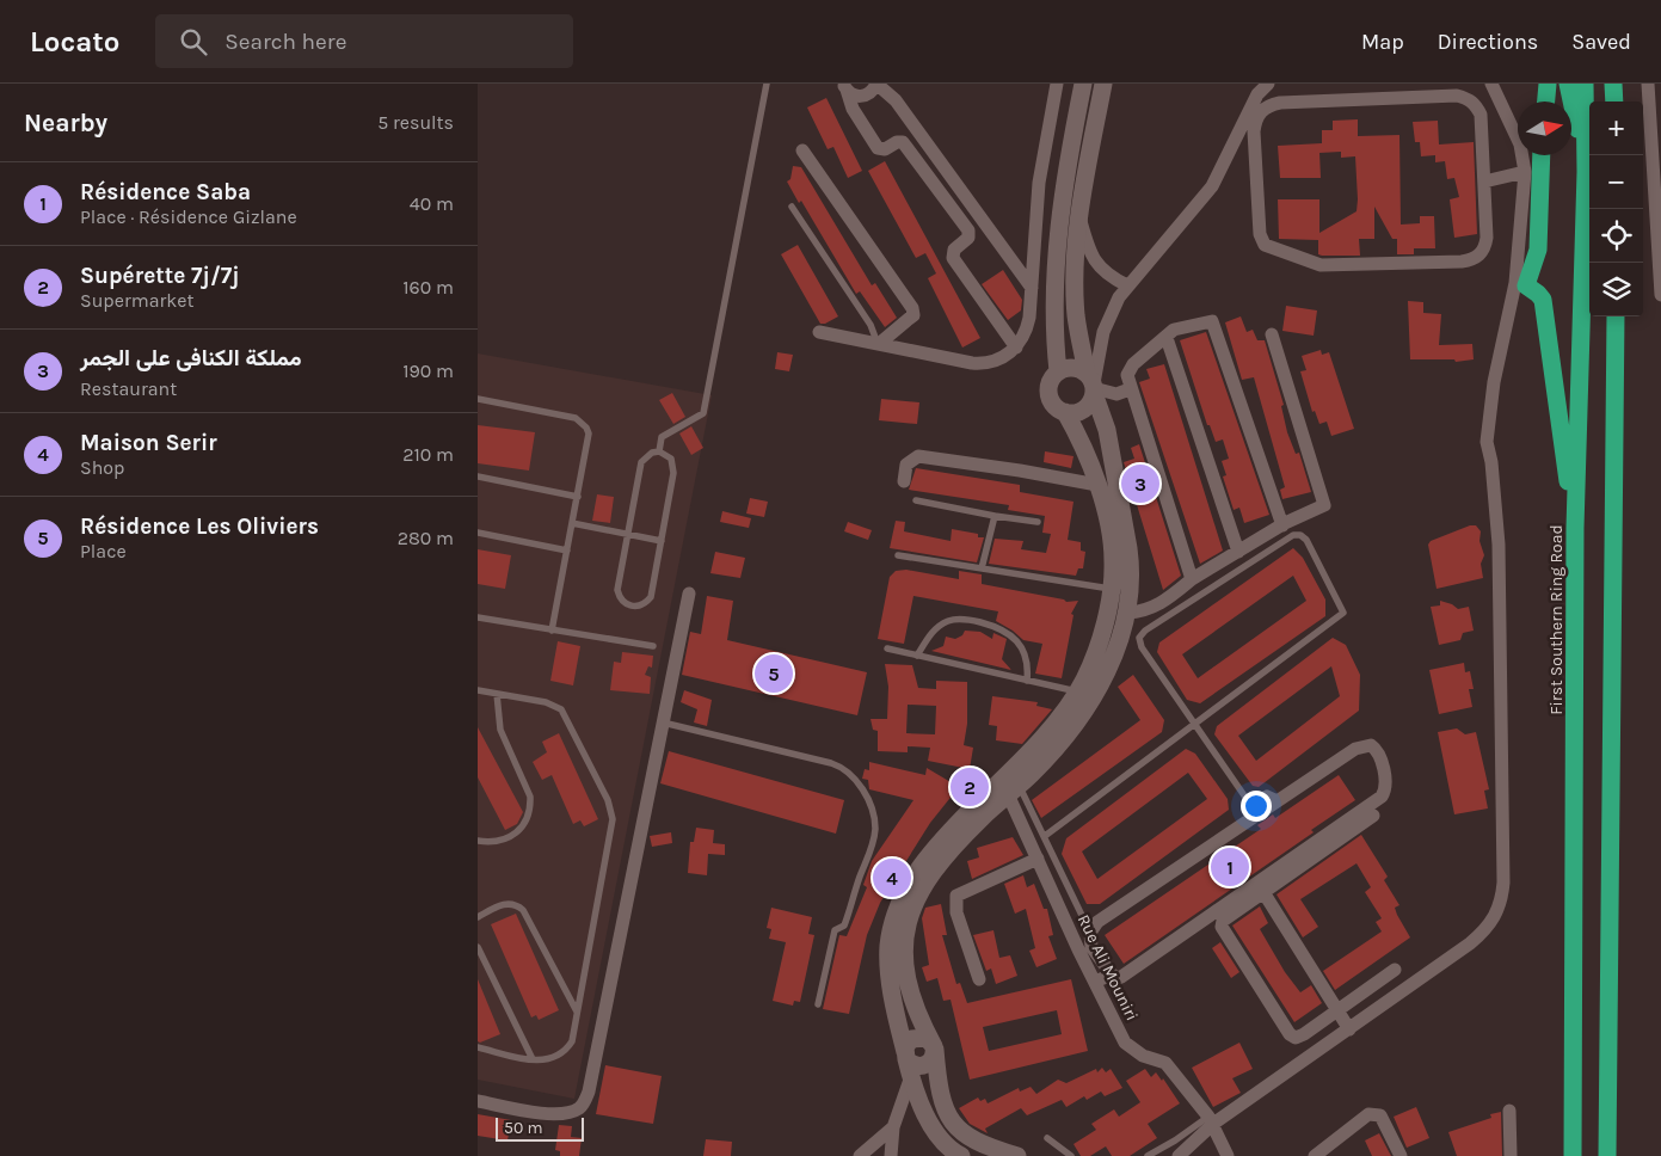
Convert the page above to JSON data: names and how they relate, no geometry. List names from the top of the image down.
{
  "streets": {
    "highway": ["First Southern Ring Road"],
    "street": ["Rue Ali Mouniri"]
  },
  "scale_bar": "50 m",
  "north": "right",
  "page": {
    "header": "Locato",
    "search": "Search here",
    "nav": ["Map", "Directions", "Saved"],
    "heading": ["Nearby", "5 results"],
    "map_buttons": ["+", "−"],
    "list": [
      {
        "mark": "1",
        "name": "Résidence Saba",
        "note": "Place · Résidence Gizlane",
        "value": "40 m"
      },
      {
        "mark": "2",
        "name": "Supérette 7j/7j",
        "note": "Supermarket",
        "value": "160 m"
      },
      {
        "mark": "3",
        "name": "مملكة الكنافى على الجمر",
        "note": "Restaurant",
        "value": "190 m"
      },
      {
        "mark": "4",
        "name": "Maison Serir",
        "note": "Shop",
        "value": "210 m"
      },
      {
        "mark": "5",
        "name": "Résidence Les Oliviers",
        "note": "Place",
        "value": "280 m"
      }
    ],
    "pins": [
      "3",
      "5",
      "2",
      "1",
      "4"
    ],
    "scale": "50 m"
  }
}
